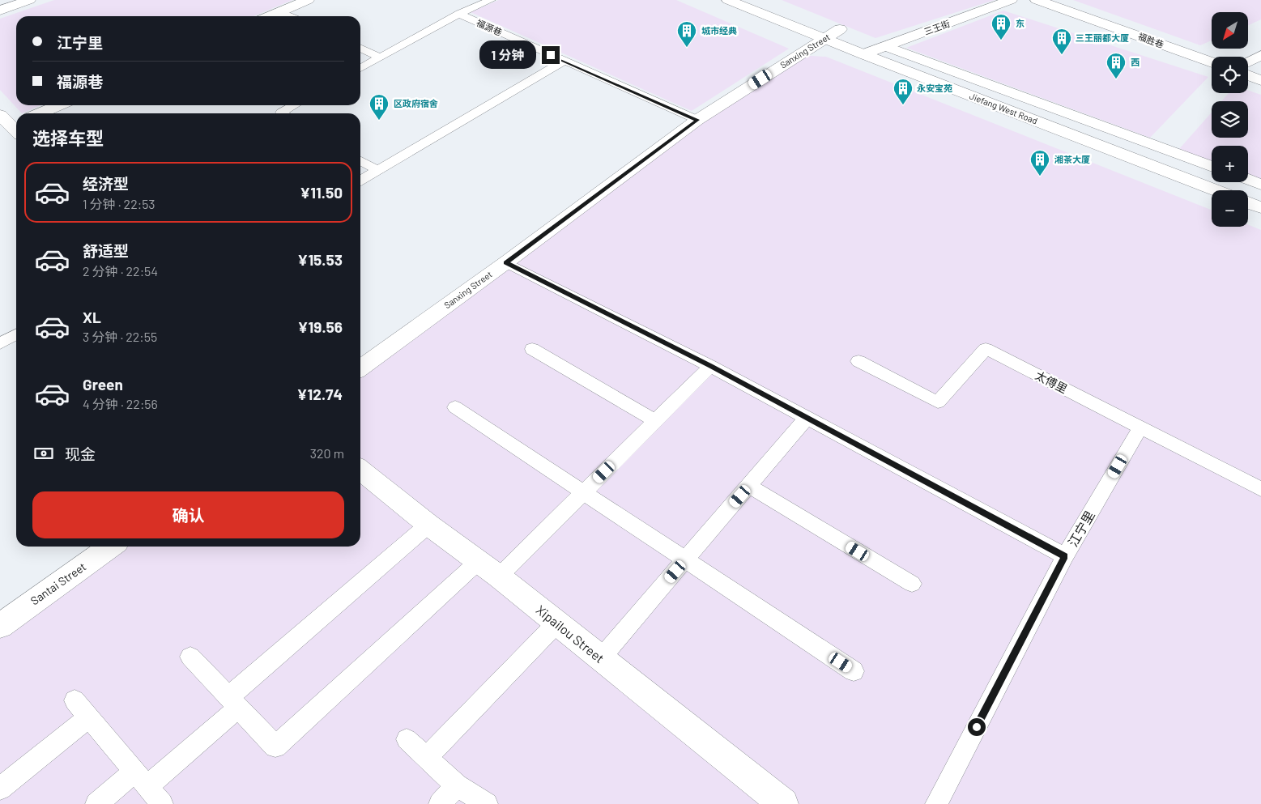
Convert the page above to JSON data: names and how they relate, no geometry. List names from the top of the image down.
{
  "streets": {
    "street": [
      "三王街",
      "福胜巷",
      "Sanxing Street",
      "Jiefang West Road",
      "Santai Street",
      "Xipailou Street"
    ],
    "lane": ["福源巷", "太傅里", "江宁里"]
  },
  "crossings": [
    ["福源巷", "Sanxing Street"],
    ["三王街", "Jiefang West Road"],
    ["Sanxing Street", "Jiefang West Road"],
    ["太傅里", "江宁里"]
  ],
  "places": {
    "building": [
      "东",
      "城市经典",
      "三王丽都大厦",
      "西",
      "永安宝苑",
      "区政府宿舍",
      "湘茶大厦"
    ]
  },
  "north": "bottom left",
  "page": {
    "map_buttons": ["+", "−"],
    "banner": ["江宁里", "福源巷"],
    "bubble": "1 分钟",
    "heading": "选择车型",
    "list": [
      {
        "name": "经济型",
        "note": "1 分钟 · 22:53",
        "value": "¥11.50"
      },
      {
        "name": "舒适型",
        "note": "2 分钟 · 22:54",
        "value": "¥15.53"
      },
      {
        "name": "XL",
        "note": "3 分钟 · 22:55",
        "value": "¥19.56"
      },
      {
        "name": "Green",
        "note": "4 分钟 · 22:56",
        "value": "¥12.74"
      }
    ],
    "pay": ["现金", "320 m"],
    "buttons": "确认"
  }
}
